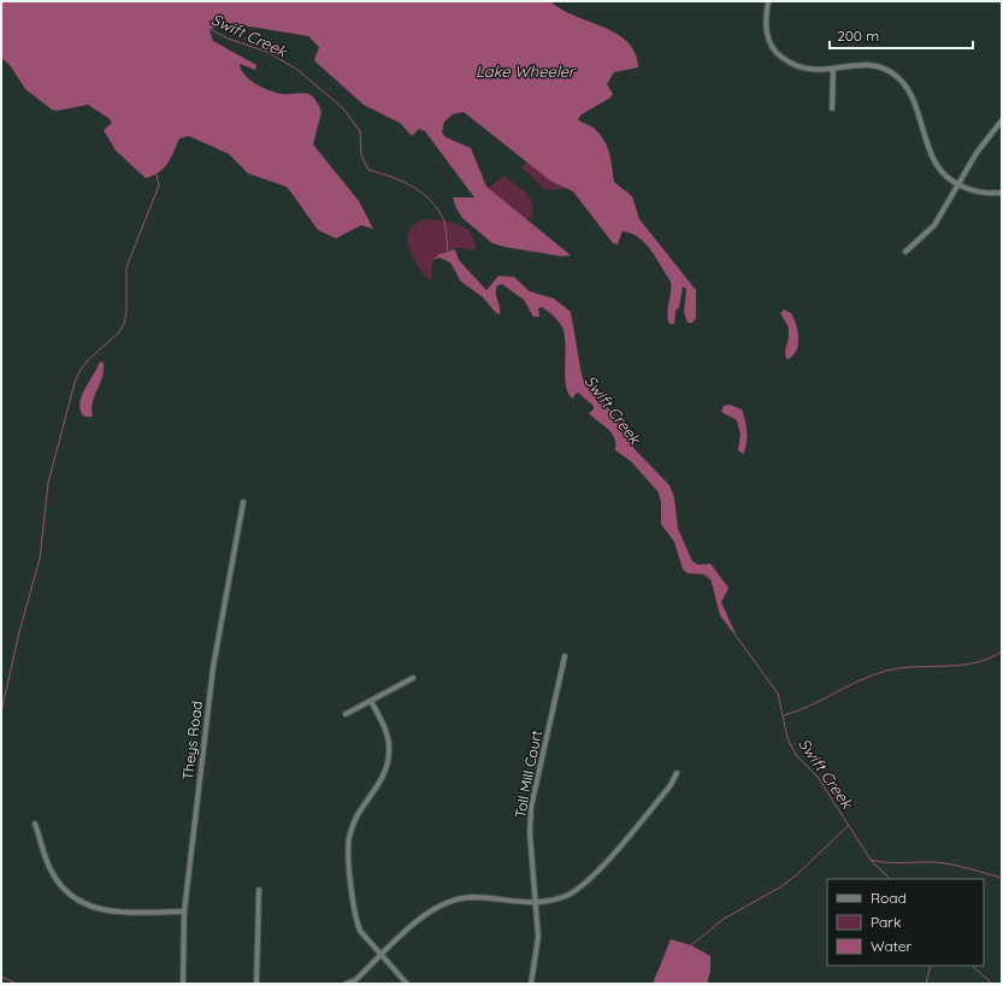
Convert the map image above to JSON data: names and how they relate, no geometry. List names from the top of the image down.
{
  "streets": {
    "street": ["Theys Road", "Toll Mill Court"]
  },
  "water": ["Swift Creek", "Lake Wheeler"],
  "legend": ["Road", "Park", "Water"],
  "scale_bar": "200 m"
}
